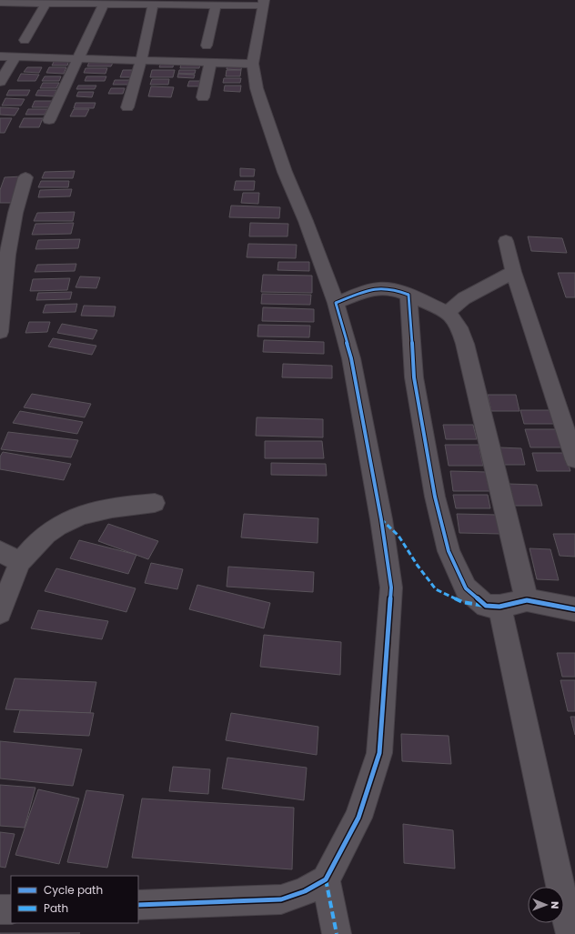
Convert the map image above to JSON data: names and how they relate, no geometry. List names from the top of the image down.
{
  "legend": ["Cycle path", "Path"],
  "north": "right"
}
